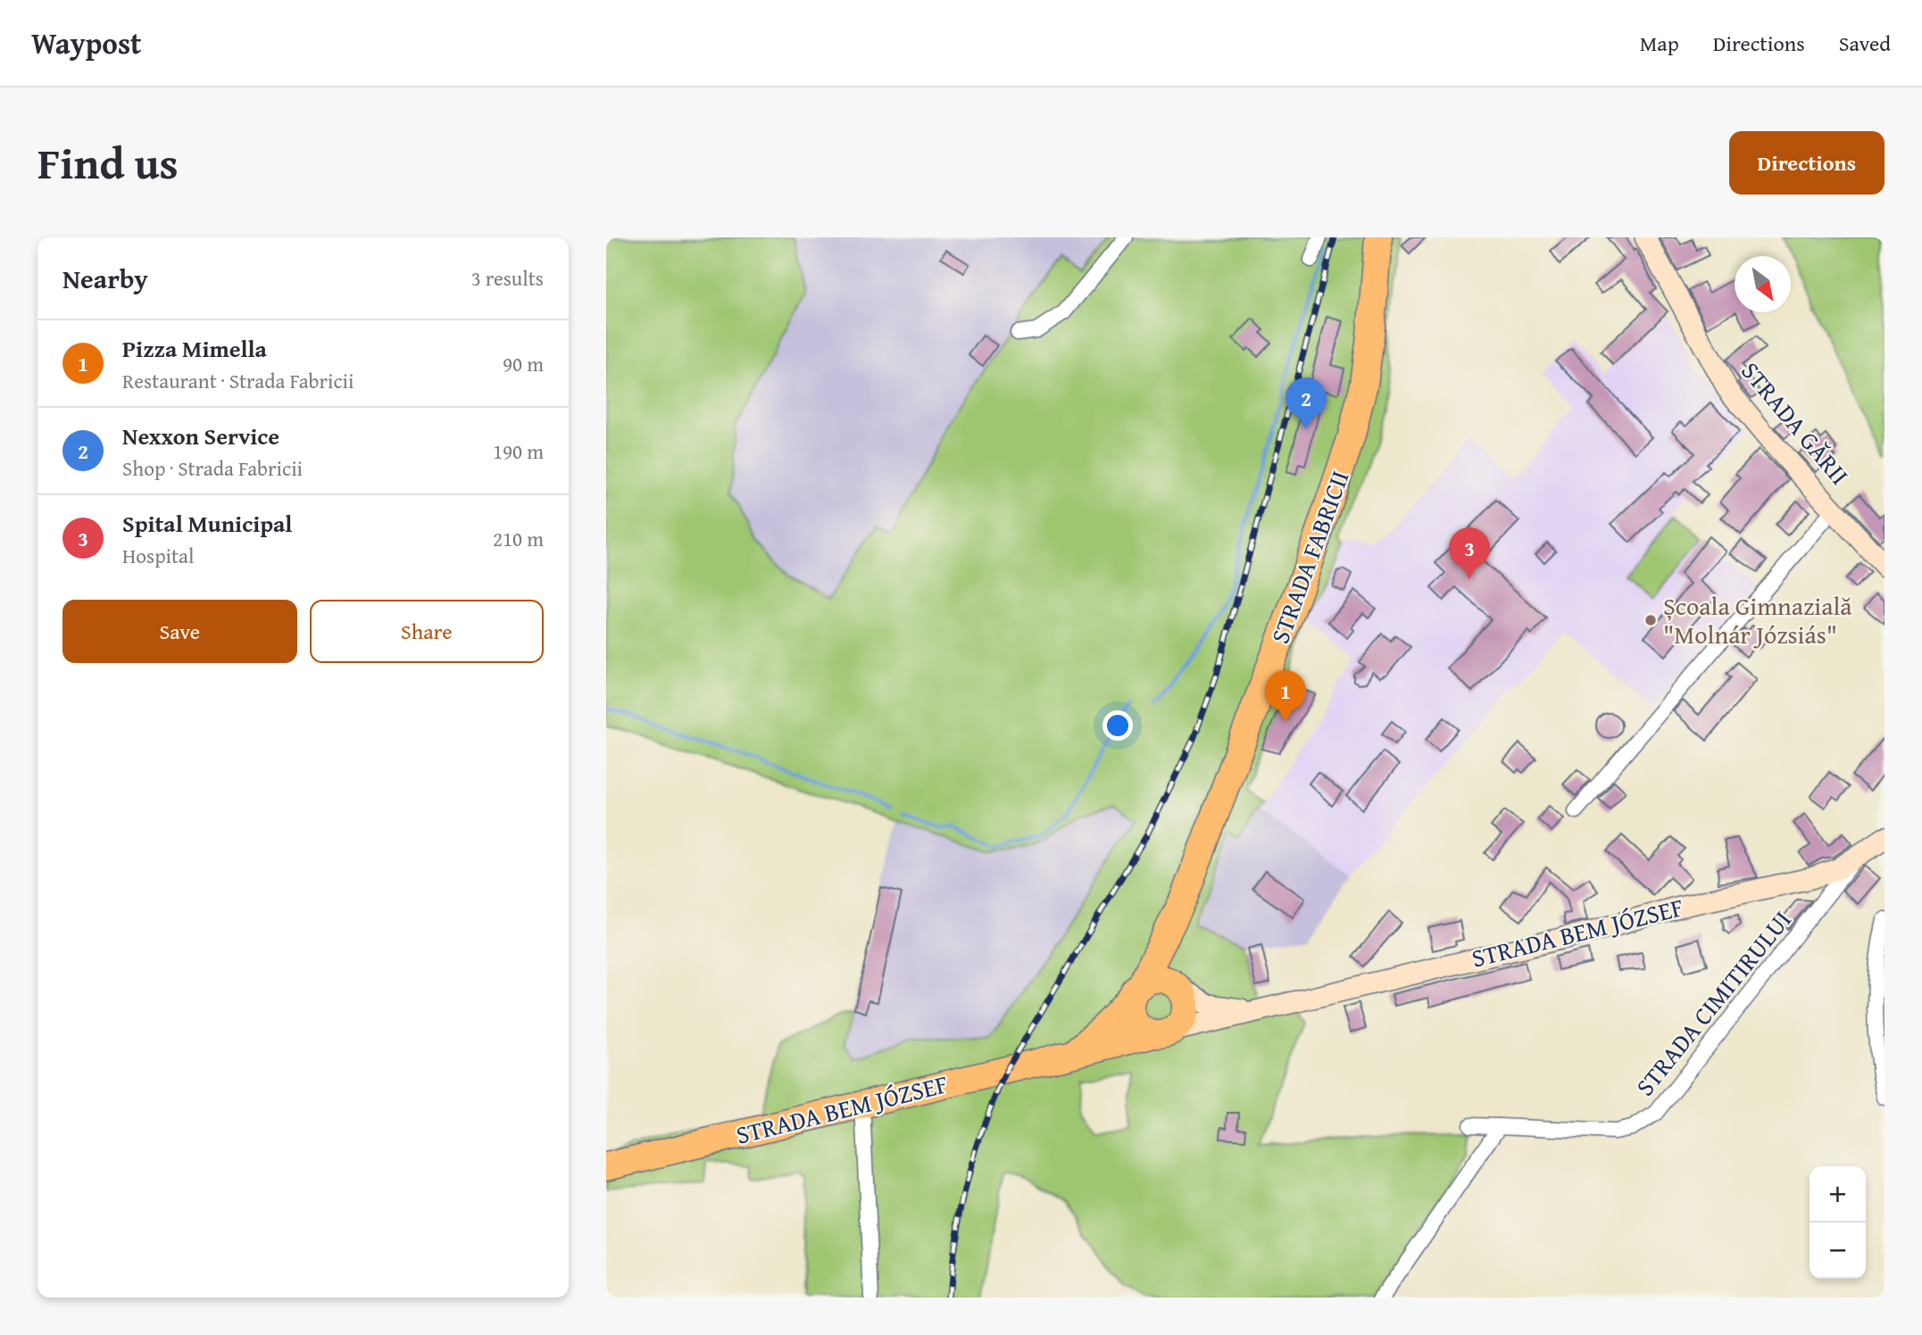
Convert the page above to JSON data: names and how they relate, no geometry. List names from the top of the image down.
{
  "streets": {
    "highway": ["STRADA FABRICII", "STRADA BEM JÓZSEF"],
    "main road": ["STRADA GĂRII"],
    "street": ["STRADA CIMITIRULUI"]
  },
  "crossings": [
    ["STRADA FABRICII", "STRADA BEM JÓZSEF"],
    ["STRADA BEM JÓZSEF", "STRADA CIMITIRULUI"]
  ],
  "places": ["Școala Gimnazială \"Molnár Józsiás\""],
  "north": "bottom right",
  "page": {
    "header": "Waypost",
    "nav": ["Map", "Directions", "Saved"],
    "title": "Find us",
    "buttons": [
      "Directions",
      ["Save", "Share"]
    ],
    "heading": ["Nearby", "3 results"],
    "list": [
      {
        "mark": "1",
        "name": "Pizza Mimella",
        "note": "Restaurant · Strada Fabricii",
        "value": "90 m"
      },
      {
        "mark": "2",
        "name": "Nexxon Service",
        "note": "Shop · Strada Fabricii",
        "value": "190 m"
      },
      {
        "mark": "3",
        "name": "Spital Municipal",
        "note": "Hospital",
        "value": "210 m"
      }
    ],
    "pins": ["2", "3", "1"],
    "map_buttons": ["+", "−"]
  }
}
